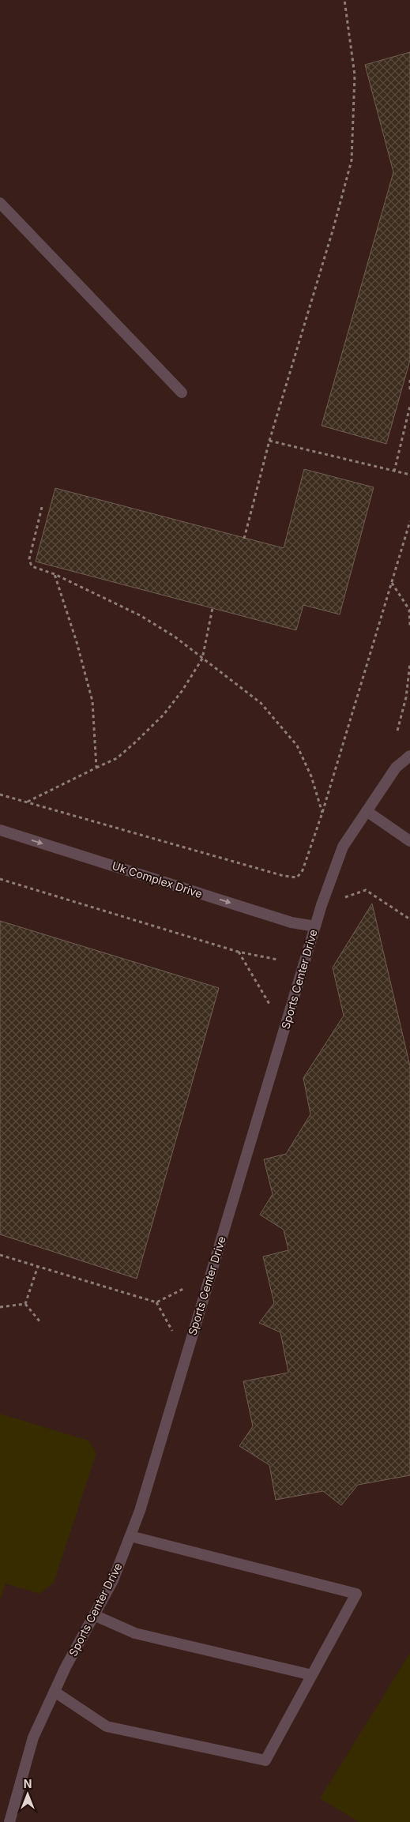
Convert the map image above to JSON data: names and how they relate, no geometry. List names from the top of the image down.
{
  "streets": {
    "street": ["Uk Complex Drive", "Sports Center Drive"]
  },
  "crossings": [
    ["Uk Complex Drive", "Sports Center Drive"]
  ],
  "one_way": ["Uk Complex Drive"],
  "north": "top"
}
